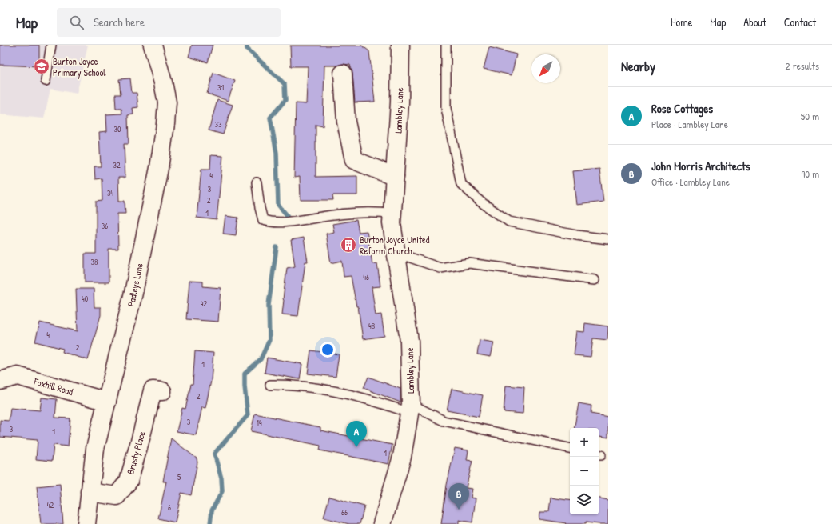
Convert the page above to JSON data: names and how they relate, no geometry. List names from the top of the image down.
{
  "streets": {
    "street": [
      "Lambley Lane",
      "Padleys Lane",
      "Foxhill Road",
      "Brusty Place"
    ]
  },
  "crossings": [
    ["Padleys Lane", "Foxhill Road"],
    ["Padleys Lane", "Brusty Place"]
  ],
  "places": {
    "school or university": ["Burton Joyce Primary School"],
    "building": ["Burton Joyce United Reform Church"]
  },
  "house_numbers": [
    "31",
    "33",
    "30",
    "32",
    "4",
    "3",
    "34",
    "2",
    "1",
    "36",
    "38",
    "46",
    "40",
    "42",
    "48",
    "4",
    "2",
    "1",
    "2",
    "3",
    "14",
    "3",
    "1",
    "1",
    "5",
    "42",
    "6",
    "66"
  ],
  "north": "bottom left",
  "page": {
    "header": "Map",
    "search": "Search here",
    "nav": [
      "Home",
      "Map",
      "About",
      "Contact"
    ],
    "heading": ["Nearby", "2 results"],
    "list": [
      {
        "mark": "A",
        "name": "Rose Cottages",
        "note": "Place · Lambley Lane",
        "value": "50 m"
      },
      {
        "mark": "B",
        "name": "John Morris Architects",
        "note": "Office · Lambley Lane",
        "value": "90 m"
      }
    ],
    "pins": ["A", "B"],
    "map_buttons": ["+", "−"]
  }
}
